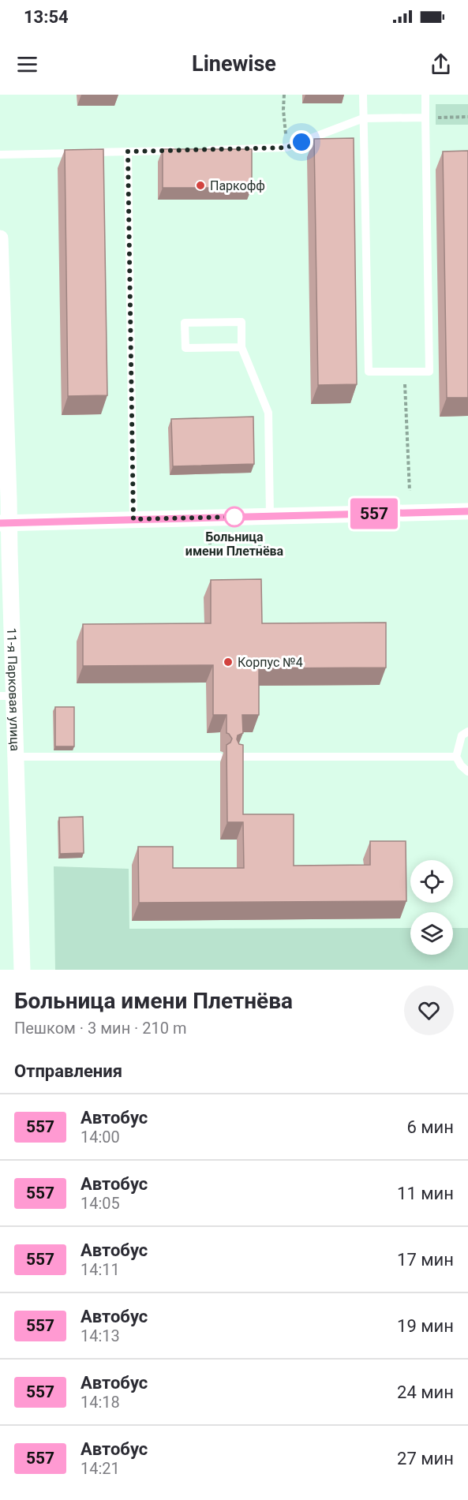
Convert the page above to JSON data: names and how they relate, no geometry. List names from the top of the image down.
{
  "streets": {
    "street": ["11-я Парковая улица"]
  },
  "places": ["Паркофф", "Больница имени Плетнёва", "Корпус №4"],
  "lines": ["bus line 557"],
  "page": {
    "status": "13:54",
    "header": "Linewise",
    "on_map": "557",
    "heading": [
      ["Больница имени Плетнёва", "Пешком · 3 мин · 210 m"],
      "Отправления"
    ],
    "list": [
      {
        "mark": "557",
        "name": "Автобус",
        "note": "14:00",
        "value": "6 мин"
      },
      {
        "mark": "557",
        "name": "Автобус",
        "note": "14:05",
        "value": "11 мин"
      },
      {
        "mark": "557",
        "name": "Автобус",
        "note": "14:11",
        "value": "17 мин"
      },
      {
        "mark": "557",
        "name": "Автобус",
        "note": "14:13",
        "value": "19 мин"
      },
      {
        "mark": "557",
        "name": "Автобус",
        "note": "14:18",
        "value": "24 мин"
      },
      {
        "mark": "557",
        "name": "Автобус",
        "note": "14:21",
        "value": "27 мин"
      }
    ]
  }
}
